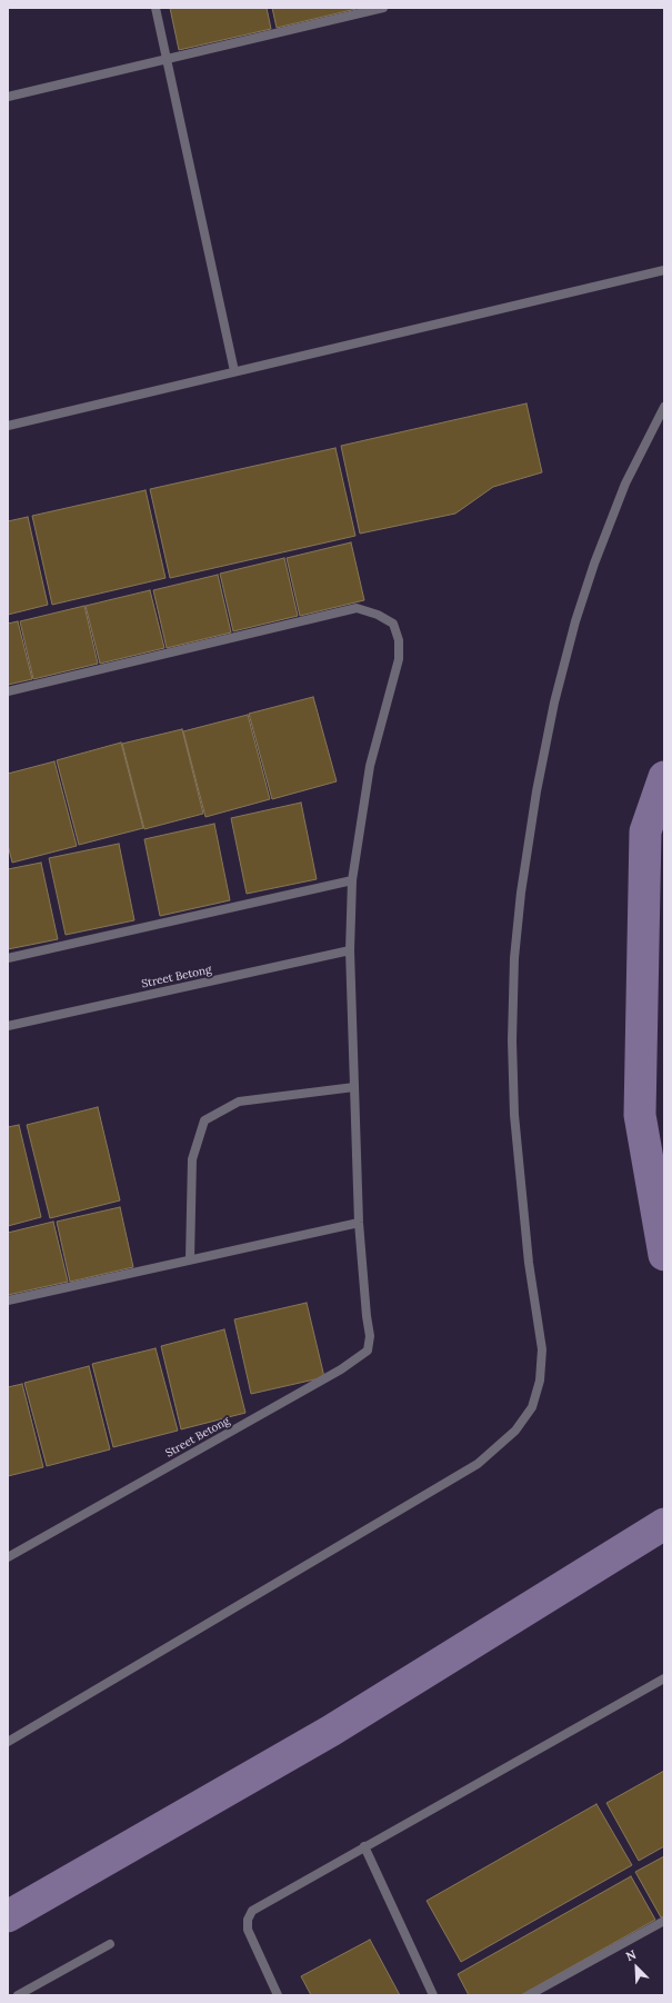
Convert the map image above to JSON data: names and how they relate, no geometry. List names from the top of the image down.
{
  "streets": {
    "street": ["Street Betong"]
  },
  "north": "top left"
}
